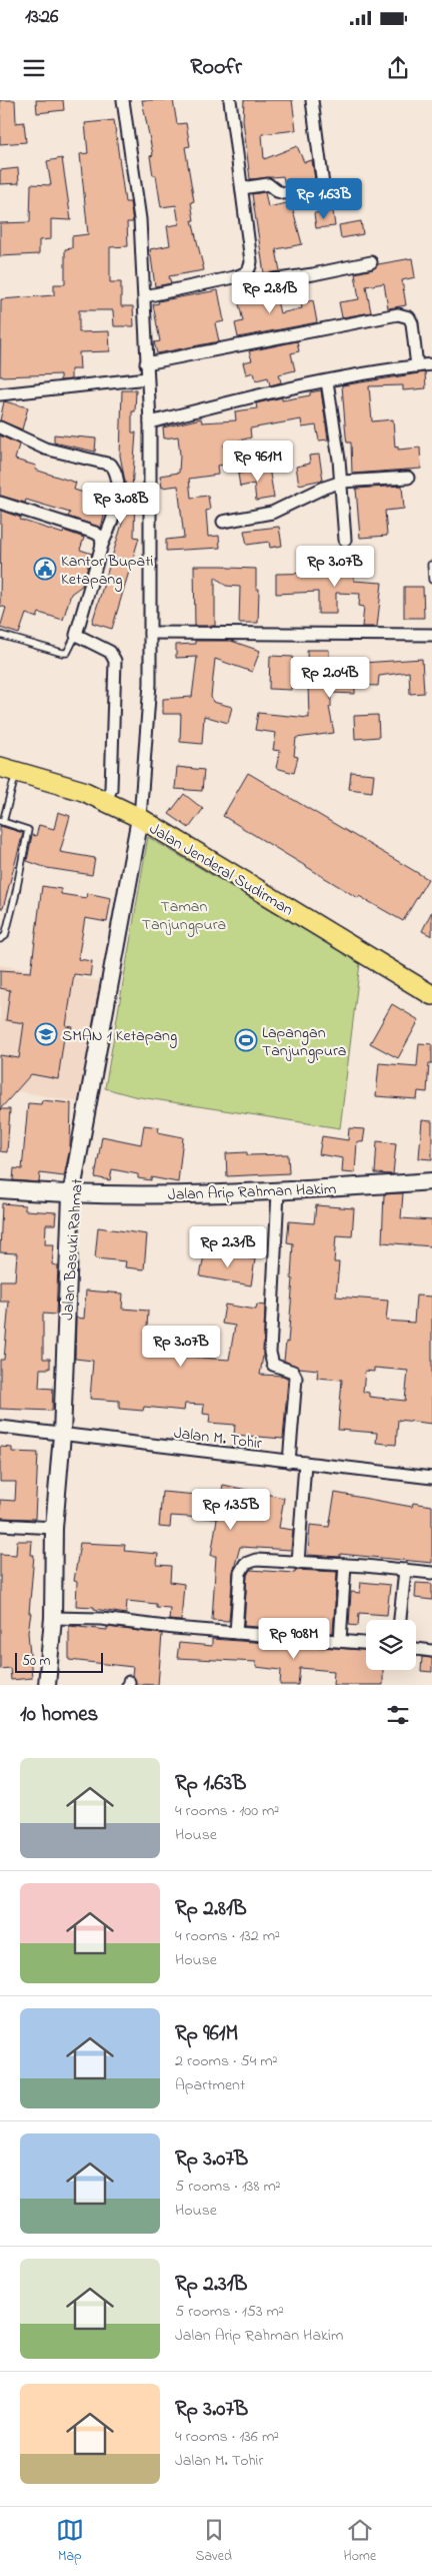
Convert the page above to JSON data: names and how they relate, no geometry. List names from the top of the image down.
{
  "streets": {
    "main road": ["Jalan Jenderal Sudirman"],
    "street": ["Jalan Arip Rahman Hakim", "Jalan Basuki Rahmat", "Jalan M. Tohir"]
  },
  "crossings": [
    ["Jalan Jenderal Sudirman", "Jalan Basuki Rahmat"],
    ["Jalan Arip Rahman Hakim", "Jalan Basuki Rahmat"],
    ["Jalan Basuki Rahmat", "Jalan M. Tohir"]
  ],
  "parks": ["Taman Tanjungpura"],
  "places": {
    "public building": ["Kantor Bupati Ketapang"],
    "school or university": ["SMAN 1 Ketapang"],
    "sports": ["Lapangan Tanjungpura"]
  },
  "scale_bar": "50 m",
  "page": {
    "status": "13:26",
    "header": "Roofr",
    "price": [
      "Rp 1.63B",
      "Rp 2.81B",
      "Rp 961M",
      "Rp 3.08B",
      "Rp 3.07B",
      "Rp 2.04B",
      "Rp 2.31B",
      "Rp 3.07B",
      "Rp 1.35B",
      "Rp 908M"
    ],
    "scale": "50 m",
    "heading": "10 homes",
    "list": [
      {
        "name": "Rp 1.63B",
        "note": "4 rooms · 100 m² · House"
      },
      {
        "name": "Rp 2.81B",
        "note": "4 rooms · 132 m² · House"
      },
      {
        "name": "Rp 961M",
        "note": "2 rooms · 54 m² · Apartment"
      },
      {
        "name": "Rp 3.07B",
        "note": "5 rooms · 138 m² · House"
      },
      {
        "name": "Rp 2.31B",
        "note": "5 rooms · 153 m² · Jalan Arip Rahman Hakim"
      },
      {
        "name": "Rp 3.07B",
        "note": "4 rooms · 136 m² · Jalan M. Tohir"
      }
    ],
    "tabs": ["Map", "Saved", "Home"]
  }
}
